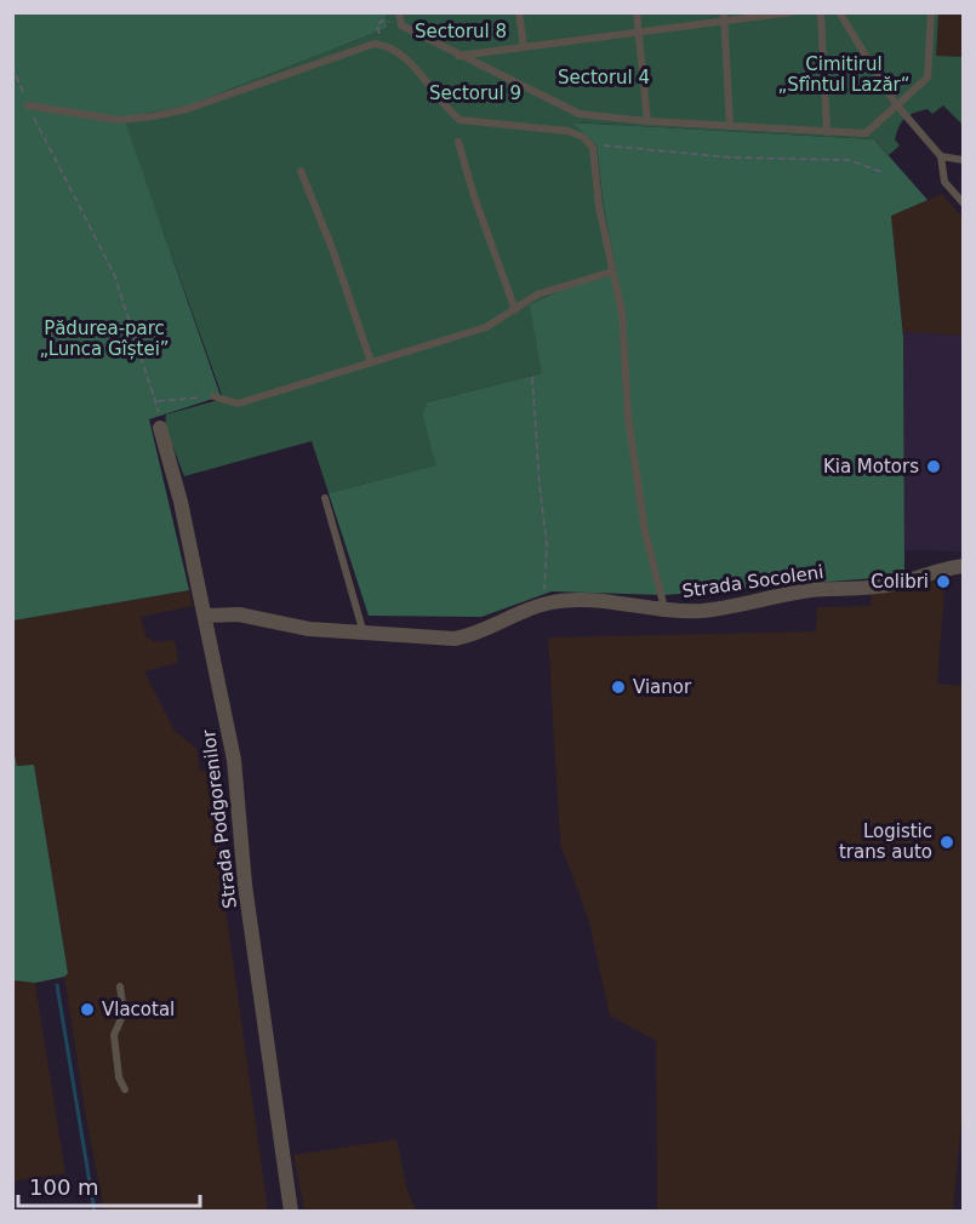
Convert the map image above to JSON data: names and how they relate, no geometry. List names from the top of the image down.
{
  "streets": {
    "street": ["Strada Socoleni", "Strada Podgorenilor"]
  },
  "crossings": [
    ["Strada Socoleni", "Strada Podgorenilor"]
  ],
  "parks": [
    "Sectorul 8",
    "Cimitirul „Sfîntul Lazăr“",
    "Sectorul 4",
    "Sectorul 9",
    "Pădurea-parc „Lunca Gîștei”"
  ],
  "places": [
    "Kia Motors",
    "Colibri",
    "Vianor",
    "Logistic trans auto",
    "Vlacotal"
  ],
  "scale_bar": "100 m"
}
